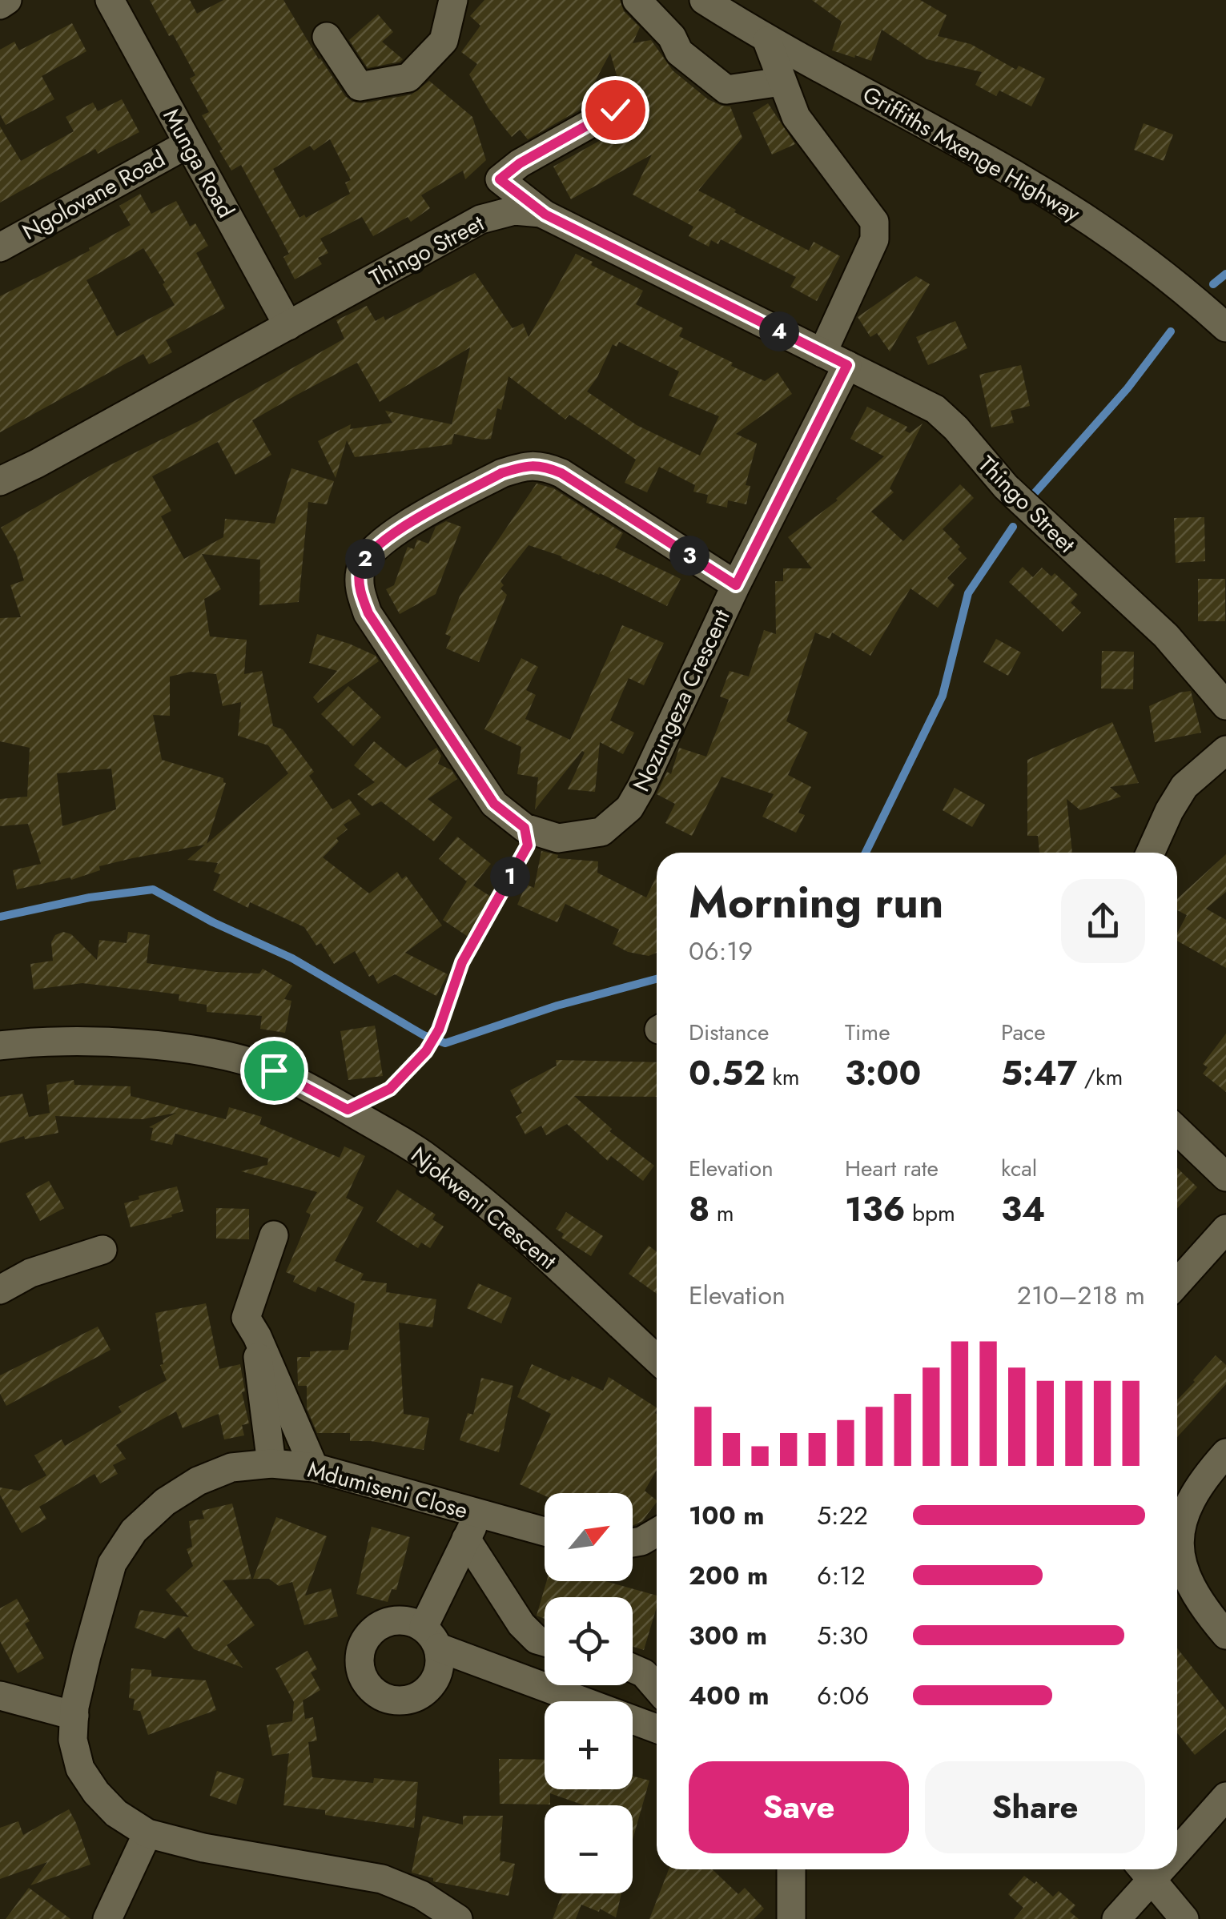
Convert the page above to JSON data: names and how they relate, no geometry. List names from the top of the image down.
{
  "streets": {
    "street": [
      "Griffiths Mxenge Highway",
      "Munga Road",
      "Ngolovane Road",
      "Thingo Street",
      "Nozungeza Crescent",
      "Njokweni Crescent",
      "Mdumiseni Close"
    ]
  },
  "crossings": [
    ["Griffiths Mxenge Highway", "Nozungeza Crescent"],
    ["Munga Road", "Ngolovane Road"],
    ["Munga Road", "Thingo Street"],
    ["Thingo Street", "Nozungeza Crescent"]
  ],
  "north": "top right",
  "page": {
    "pins": [
      "4",
      "3",
      "2",
      "1"
    ],
    "heading": ["Morning run", "06:19"],
    "stats": [
      ["Distance", "0.52 km"],
      ["Time", "3:00"],
      ["Pace", "5:47 /km"],
      ["Elevation", "8 m"],
      ["Heart rate", "136 bpm"],
      ["kcal", "34"]
    ],
    "chart": ["Elevation", "210–218 m"],
    "list": [
      {
        "name": "100 m",
        "note": "5:22"
      },
      {
        "name": "200 m",
        "note": "6:12"
      },
      {
        "name": "300 m",
        "note": "5:30"
      },
      {
        "name": "400 m",
        "note": "6:06"
      }
    ],
    "map_buttons": ["+", "−"],
    "buttons": ["Save", "Share"]
  }
}
